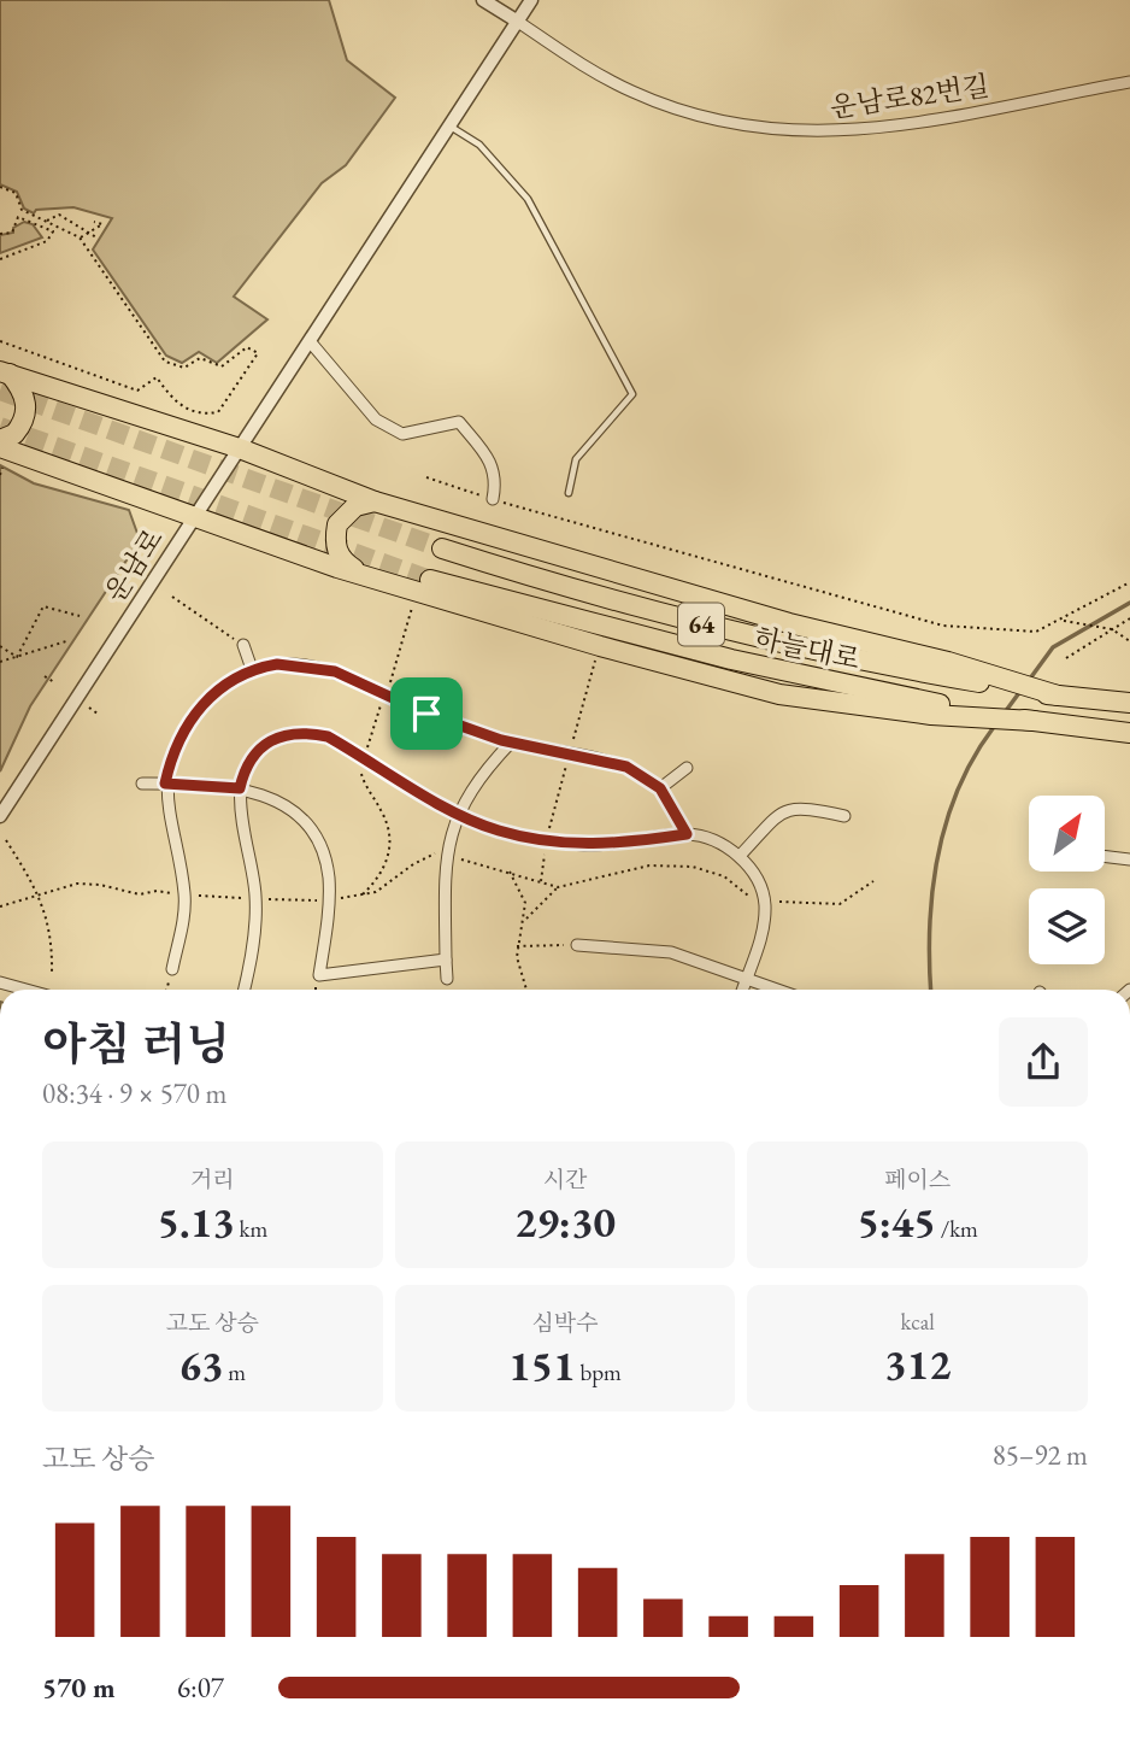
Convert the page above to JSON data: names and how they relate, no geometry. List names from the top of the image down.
{
  "streets": {
    "highway": ["64", "하늘대로"],
    "street": ["운남로82번길", "운남로"]
  },
  "crossings": [
    ["운남로82번길", "운남로"]
  ],
  "north": "top right",
  "page": {
    "heading": ["아침 러닝", "08:34 · 9 × 570 m"],
    "stats": [
      ["거리", "5.13 km"],
      ["시간", "29:30"],
      ["페이스", "5:45 /km"],
      ["고도 상승", "63 m"],
      ["심박수", "151 bpm"],
      ["kcal", "312"]
    ],
    "chart": ["고도 상승", "85–92 m"],
    "list": [
      {
        "name": "570 m",
        "note": "6:07"
      }
    ]
  }
}
